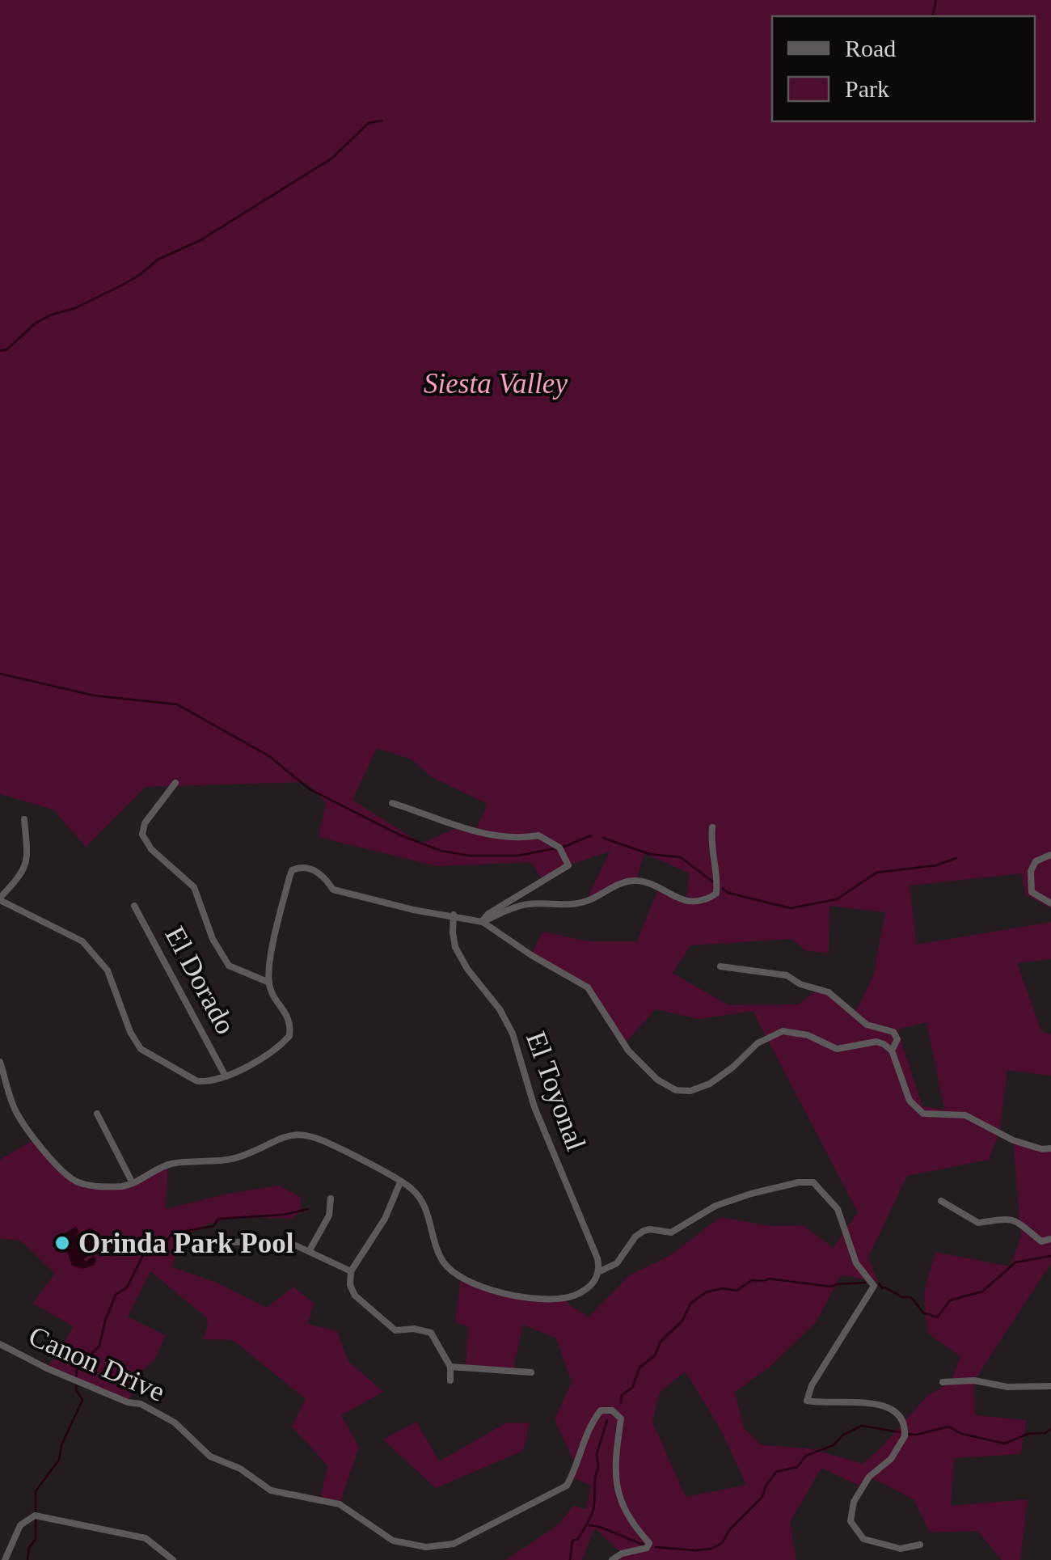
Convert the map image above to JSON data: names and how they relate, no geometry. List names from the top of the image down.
{
  "streets": {
    "street": ["El Dorado", "El Toyonal", "Canon Drive"]
  },
  "parks": ["Siesta Valley"],
  "places": ["Orinda Park Pool"],
  "legend": ["Road", "Park"]
}
